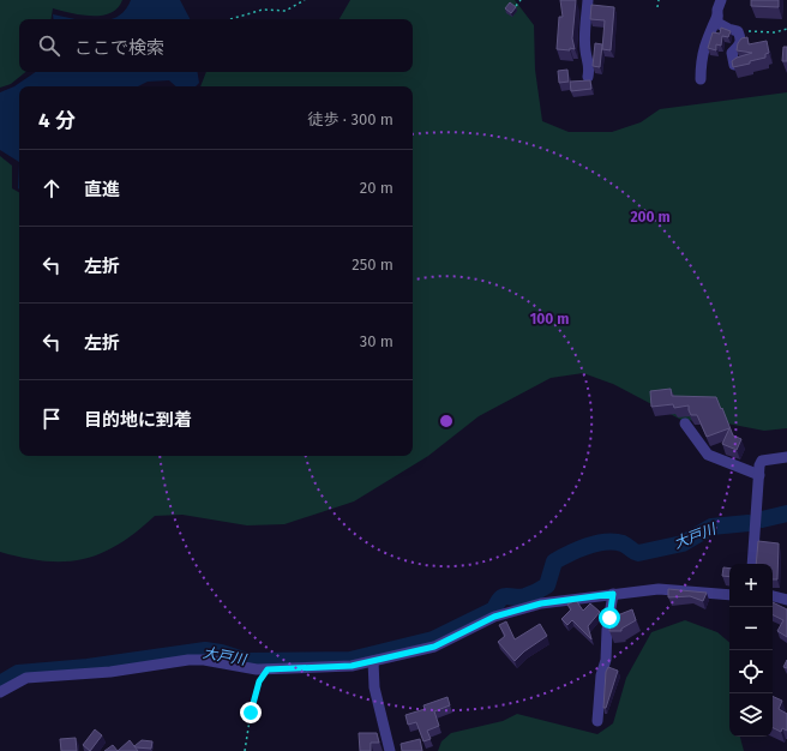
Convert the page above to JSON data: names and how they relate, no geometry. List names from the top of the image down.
{
  "water": ["大戸川"],
  "page": {
    "search": "ここで検索",
    "heading": ["4 分", "徒歩 · 300 m"],
    "list": [
      ["直進", "20 m"],
      ["左折", "250 m"],
      ["左折", "30 m"],
      "目的地に到着"
    ],
    "map_buttons": ["+", "−"]
  },
  "rings": ["200 m", "100 m"]
}
